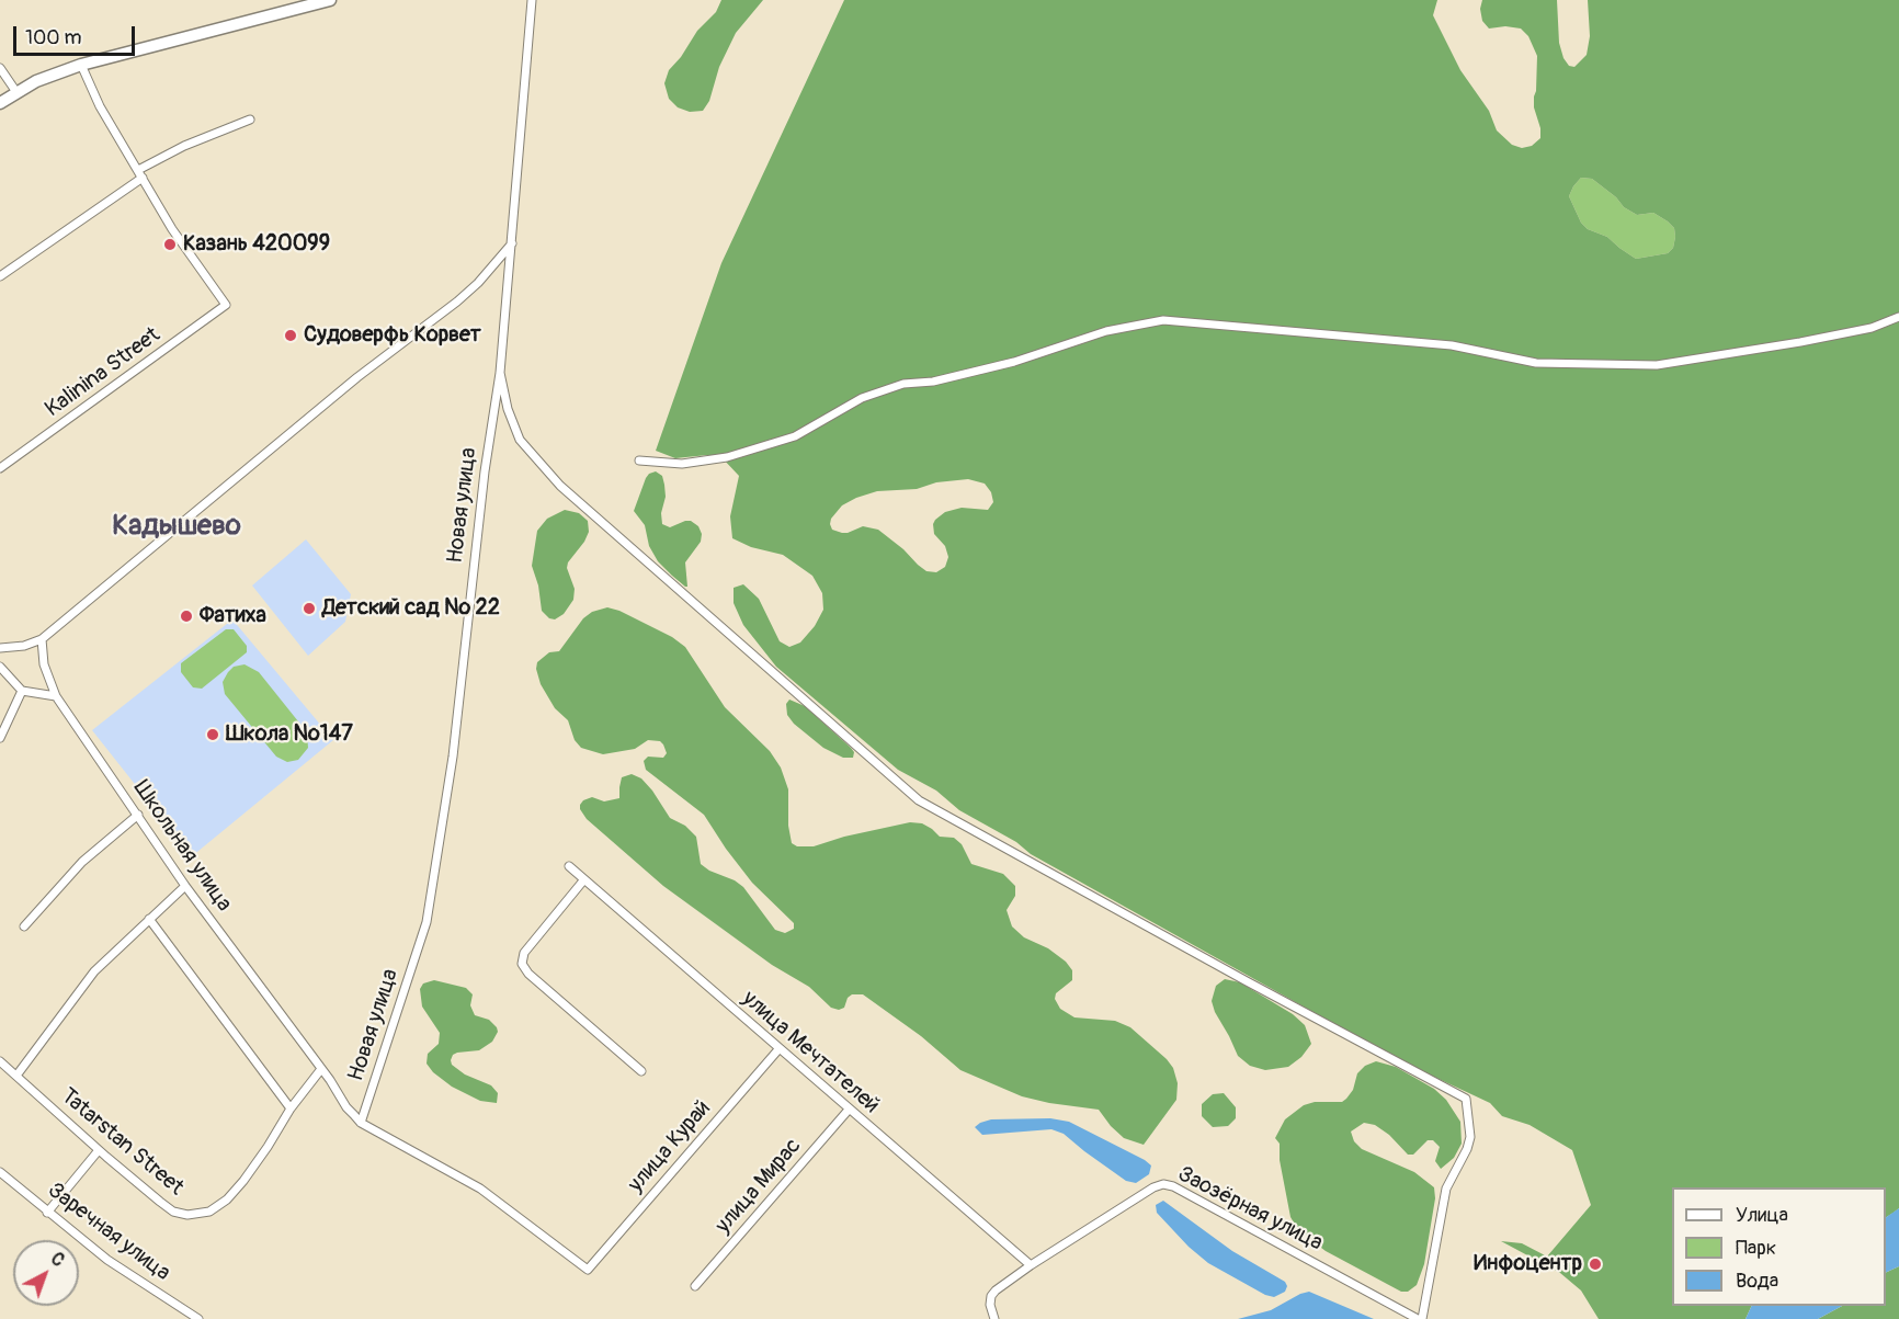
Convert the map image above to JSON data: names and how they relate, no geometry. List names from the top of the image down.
{
  "streets": {
    "street": [
      "Kalinina Street",
      "Новая улица",
      "Школьная улица",
      "улица Мечтателей",
      "Tatarstan Street",
      "улица Курай",
      "улица Мирас",
      "Заозёрная улица",
      "Заречная улица"
    ]
  },
  "crossings": [
    ["Новая улица", "Школьная улица"],
    ["Новая улица", "улица Курай"],
    ["Школьная улица", "Tatarstan Street"],
    ["Школьная улица", "улица Курай"],
    ["улица Мечтателей", "улица Курай"],
    ["улица Мечтателей", "улица Мирас"],
    ["улица Мечтателей", "Заозёрная улица"]
  ],
  "districts": ["Кадышево"],
  "places": [
    "Казань 420099",
    "Судоверфь Корвет",
    "Детский сад № 22",
    "Фатиха",
    "Школа №147",
    "Инфоцентр"
  ],
  "legend": ["Улица", "Парк", "Вода"],
  "scale_bar": "100 m",
  "north": "top right"
}
